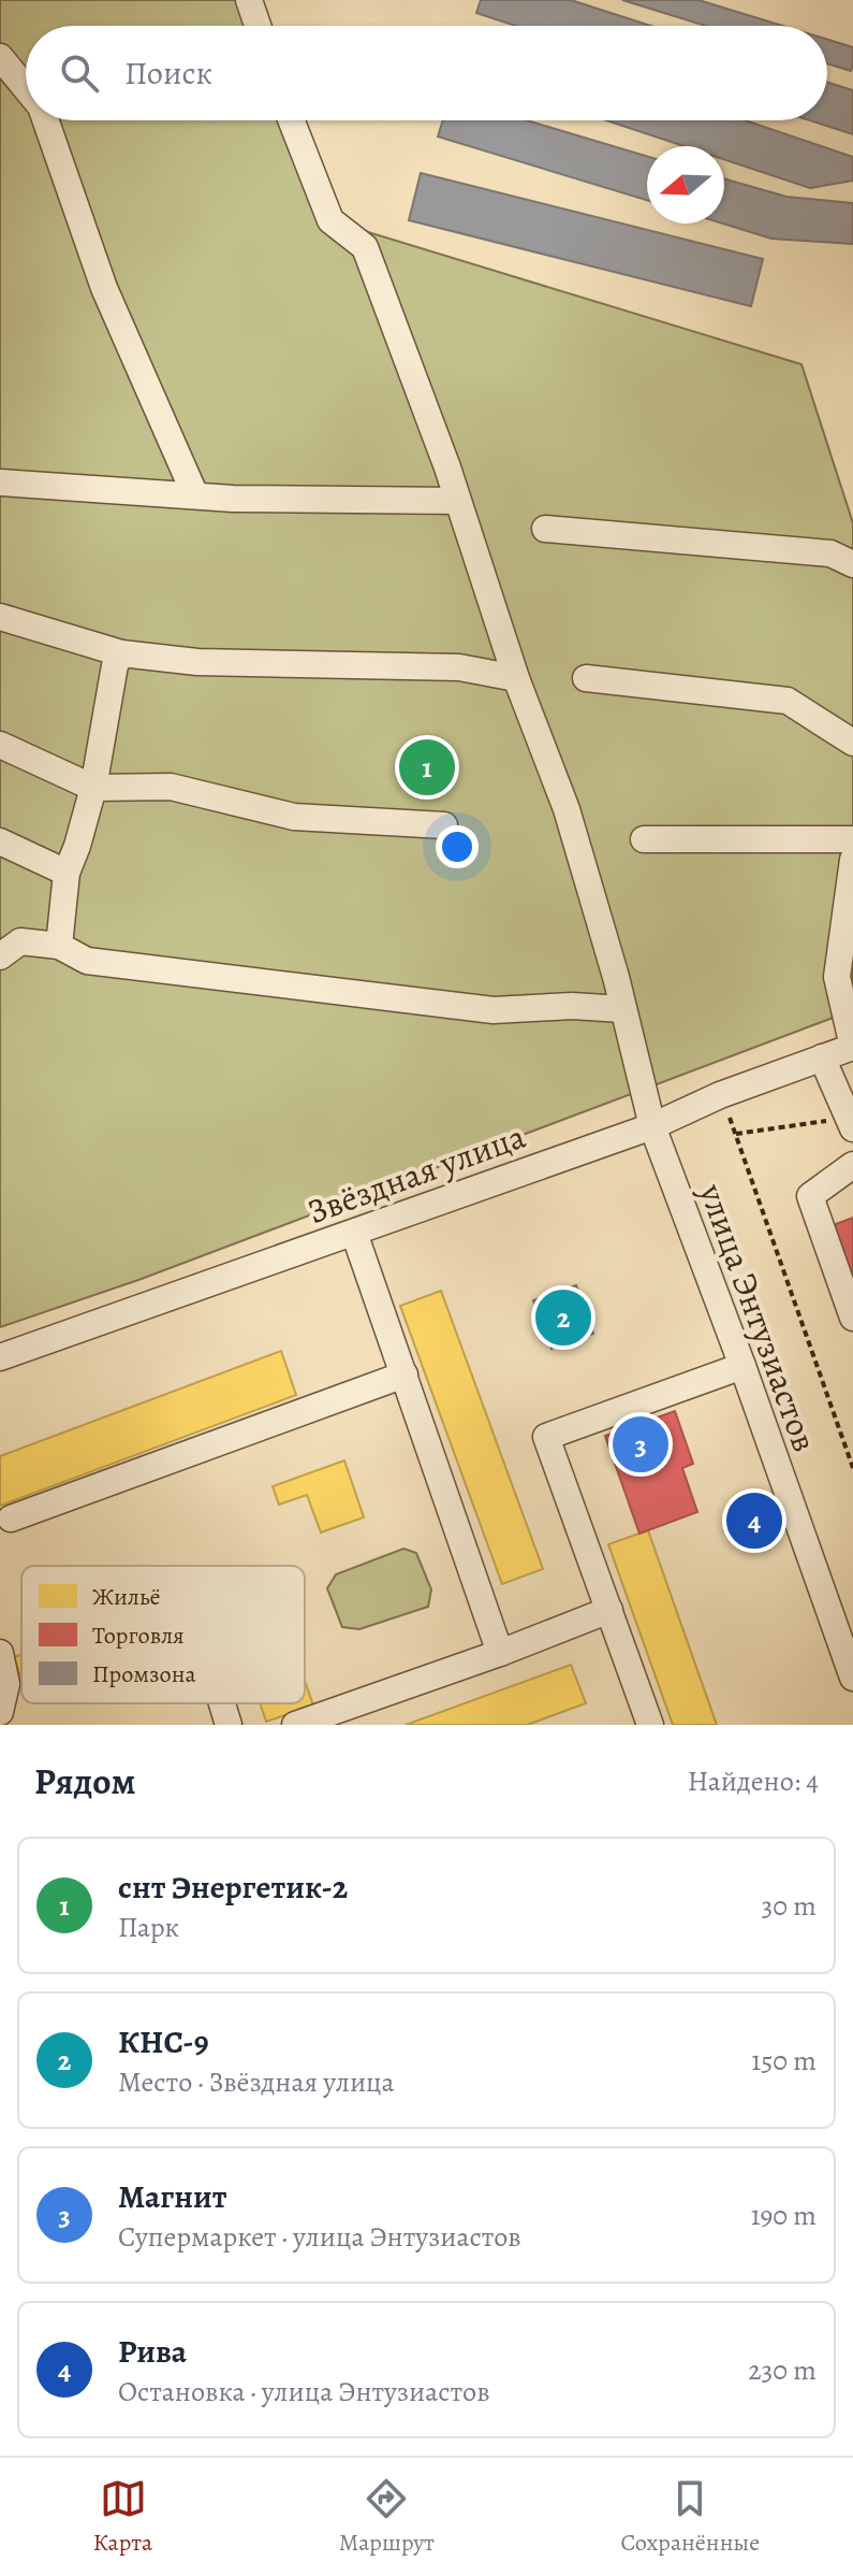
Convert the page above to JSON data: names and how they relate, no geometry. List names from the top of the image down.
{
  "streets": {
    "street": ["Звёздная улица", "улица Энтузиастов"]
  },
  "crossings": [
    ["Звёздная улица", "улица Энтузиастов"]
  ],
  "legend": ["Жильё", "Торговля", "Промзона"],
  "north": "left",
  "page": {
    "search": "Поиск",
    "pins": [
      "1",
      "2",
      "3",
      "4"
    ],
    "heading": ["Рядом", "Найдено: 4"],
    "list": [
      {
        "mark": "1",
        "name": "снт Энергетик-2",
        "note": "Парк",
        "value": "30 m"
      },
      {
        "mark": "2",
        "name": "КНС-9",
        "note": "Место · Звёздная улица",
        "value": "150 m"
      },
      {
        "mark": "3",
        "name": "Магнит",
        "note": "Супермаркет · улица Энтузиастов",
        "value": "190 m"
      },
      {
        "mark": "4",
        "name": "Рива",
        "note": "Остановка · улица Энтузиастов",
        "value": "230 m"
      }
    ],
    "nav": ["Карта", "Маршрут", "Сохранённые"]
  }
}
